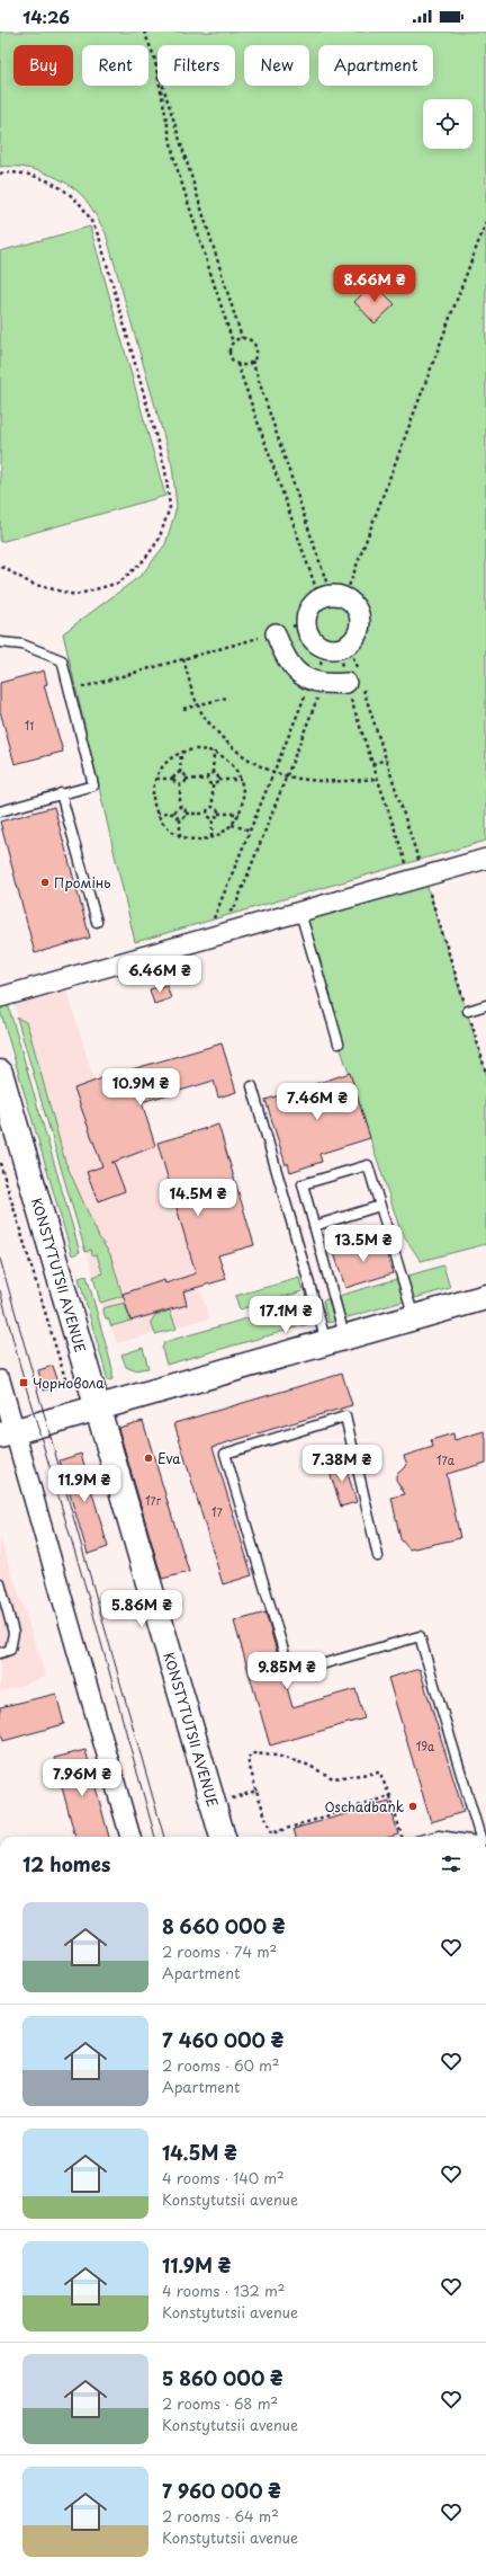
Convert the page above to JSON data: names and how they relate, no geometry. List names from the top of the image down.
{
  "streets": {
    "street": ["KONSTYTUTSII AVENUE"]
  },
  "places": {
    "other": ["Промінь", "Eva", "Oschadbank"],
    "transit": ["Чорновола"]
  },
  "house_numbers": [
    "11",
    "17а",
    "17г",
    "17",
    "19а"
  ],
  "page": {
    "status": "14:26",
    "chip": [
      "Buy",
      "Rent",
      "Filters",
      "New",
      "Apartment"
    ],
    "price": [
      "8.66M ₴",
      "6.46M ₴",
      "10.9M ₴",
      "7.46M ₴",
      "14.5M ₴",
      "13.5M ₴",
      "17.1M ₴",
      "7.38M ₴",
      "11.9M ₴",
      "5.86M ₴",
      "9.85M ₴",
      "7.96M ₴"
    ],
    "heading": "12 homes",
    "list": [
      {
        "name": "8 660 000 ₴",
        "note": "2 rooms · 74 m² · Apartment"
      },
      {
        "name": "7 460 000 ₴",
        "note": "2 rooms · 60 m² · Apartment"
      },
      {
        "name": "14.5M ₴",
        "note": "4 rooms · 140 m² · Konstytutsii avenue"
      },
      {
        "name": "11.9M ₴",
        "note": "4 rooms · 132 m² · Konstytutsii avenue"
      },
      {
        "name": "5 860 000 ₴",
        "note": "2 rooms · 68 m² · Konstytutsii avenue"
      },
      {
        "name": "7 960 000 ₴",
        "note": "2 rooms · 64 m² · Konstytutsii avenue"
      }
    ]
  }
}
